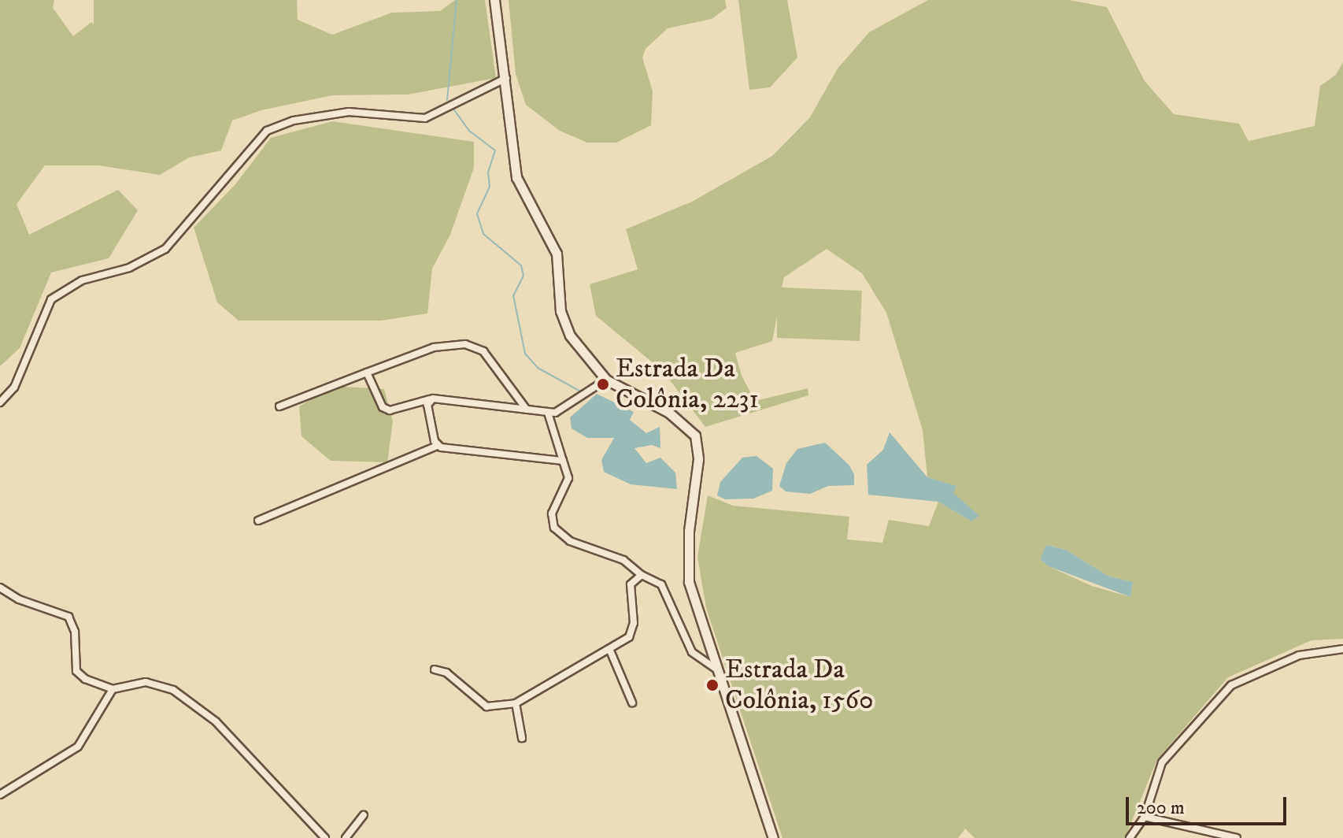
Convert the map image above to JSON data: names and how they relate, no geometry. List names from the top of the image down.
{
  "places": ["Estrada Da Colônia, 2231", "Estrada Da Colônia, 1560"],
  "scale_bar": "200 m"
}
